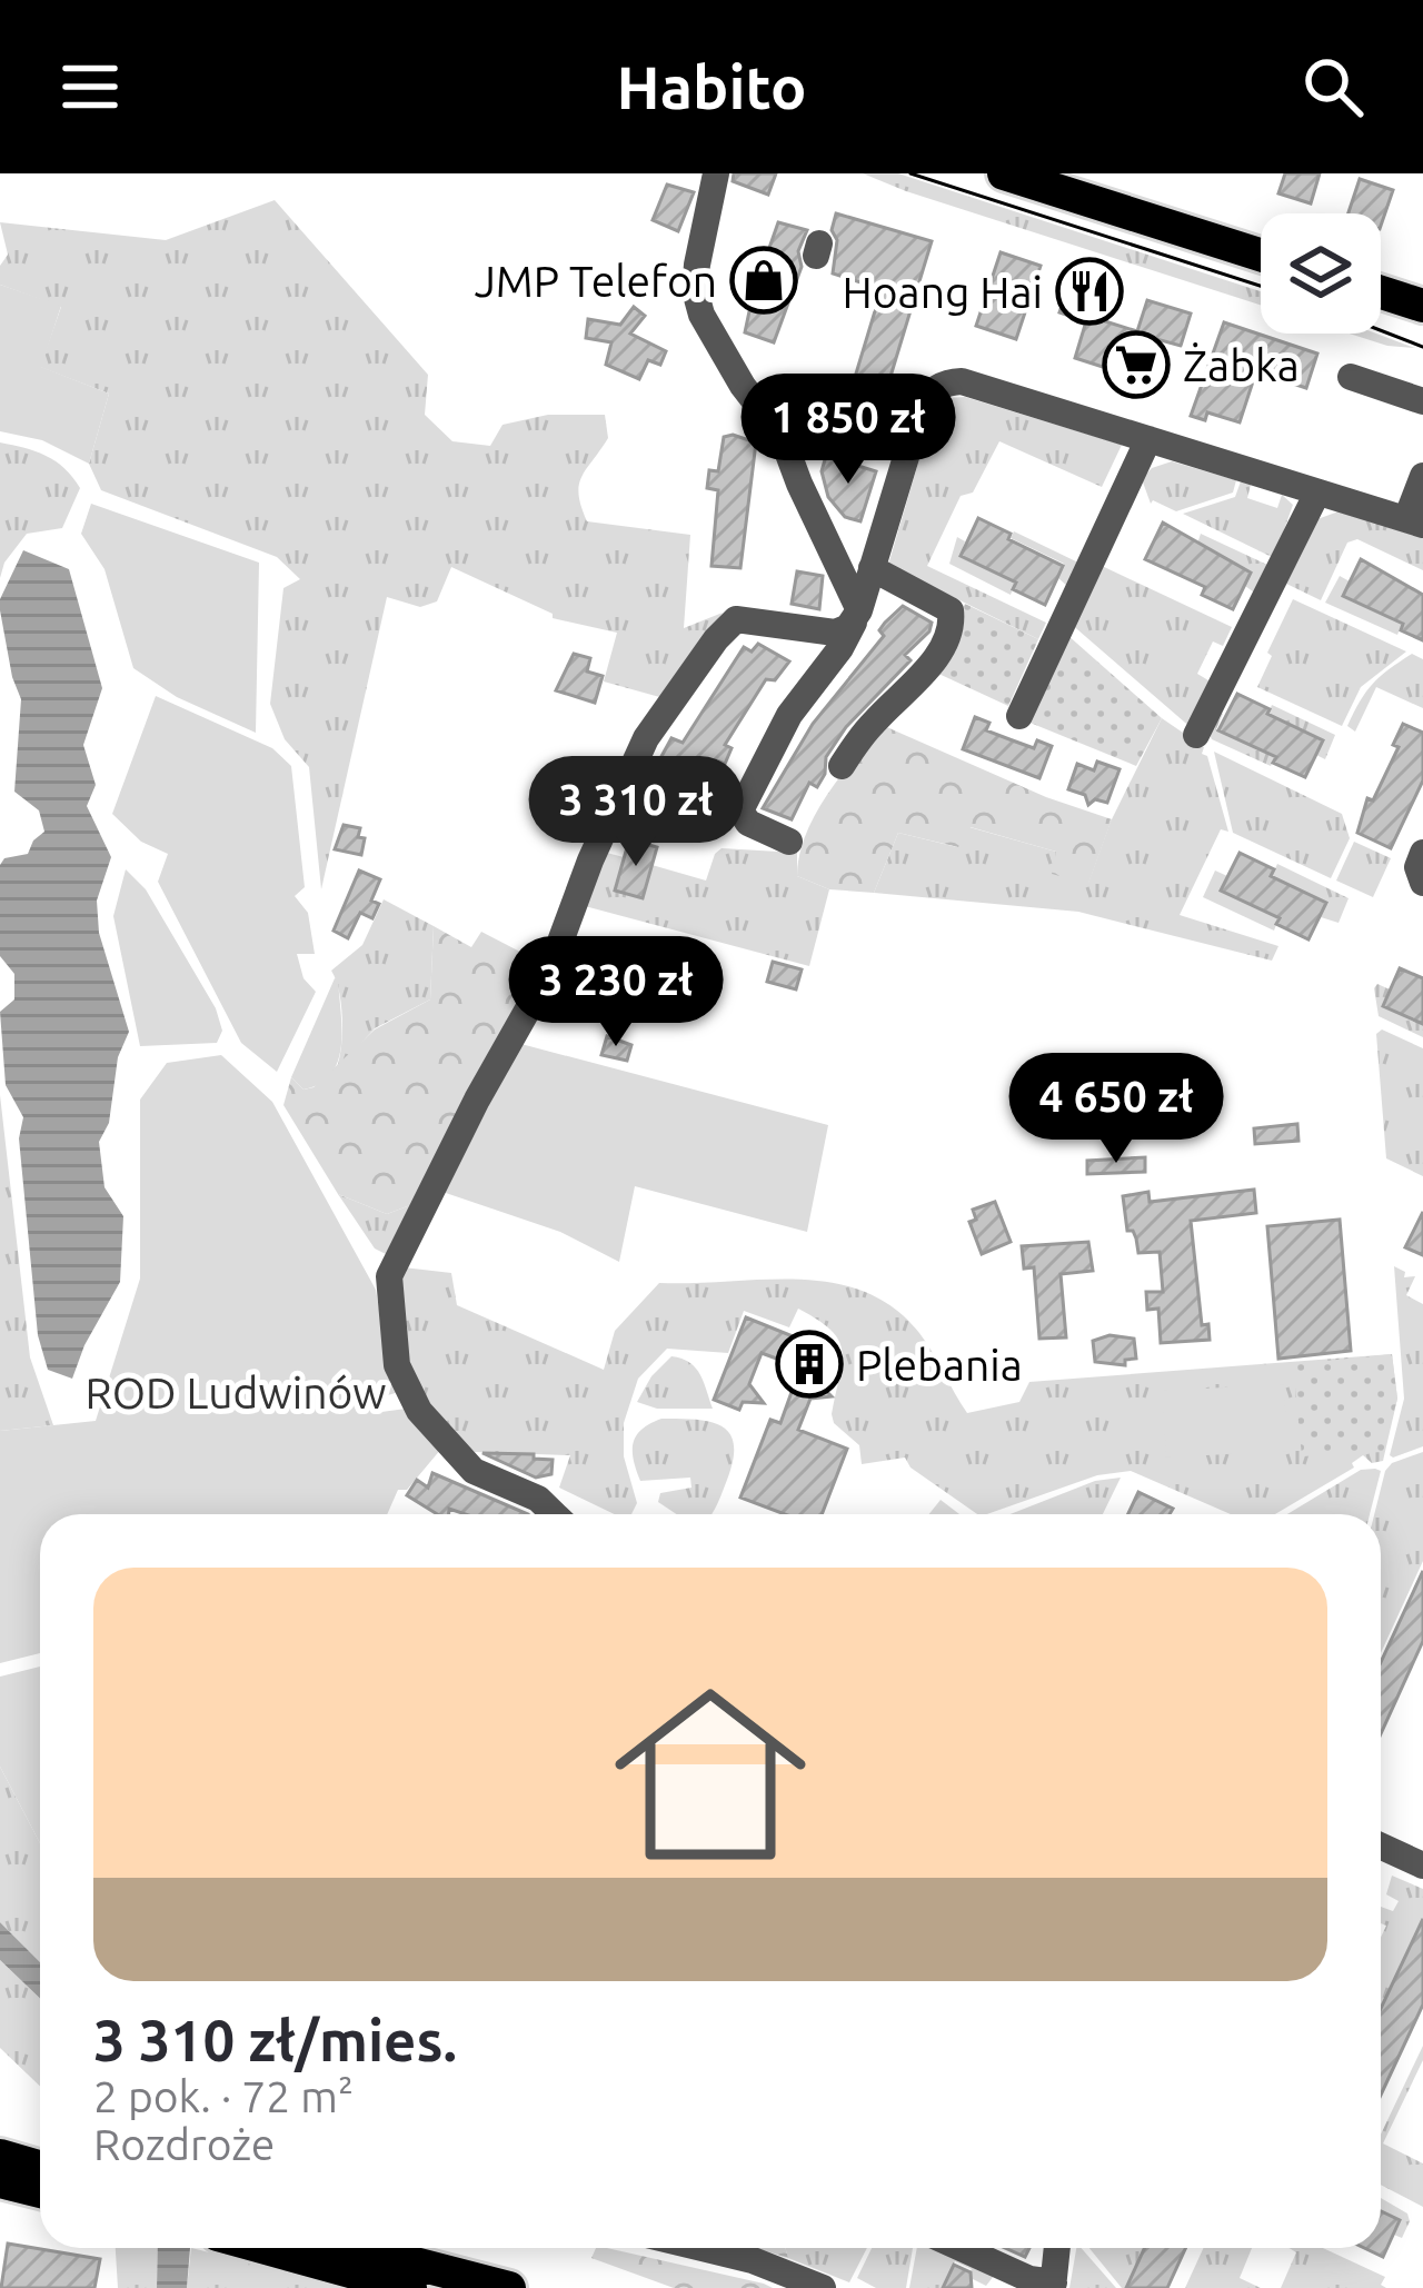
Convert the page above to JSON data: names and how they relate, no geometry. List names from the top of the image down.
{
  "parks": ["ROD Ludwinów"],
  "places": {
    "shop": ["JMP Telefon"],
    "restaurant": ["Hoang Hai"],
    "supermarket": ["Żabka"],
    "building": ["Plebania"]
  },
  "page": {
    "header": "Habito",
    "price": [
      "1 850 zł",
      "3 310 zł",
      "3 230 zł",
      "4 650 zł"
    ],
    "list": [
      {
        "name": "3 310 zł/mies.",
        "note": "2 pok. · 72 m² · Rozdroże"
      }
    ]
  }
}
